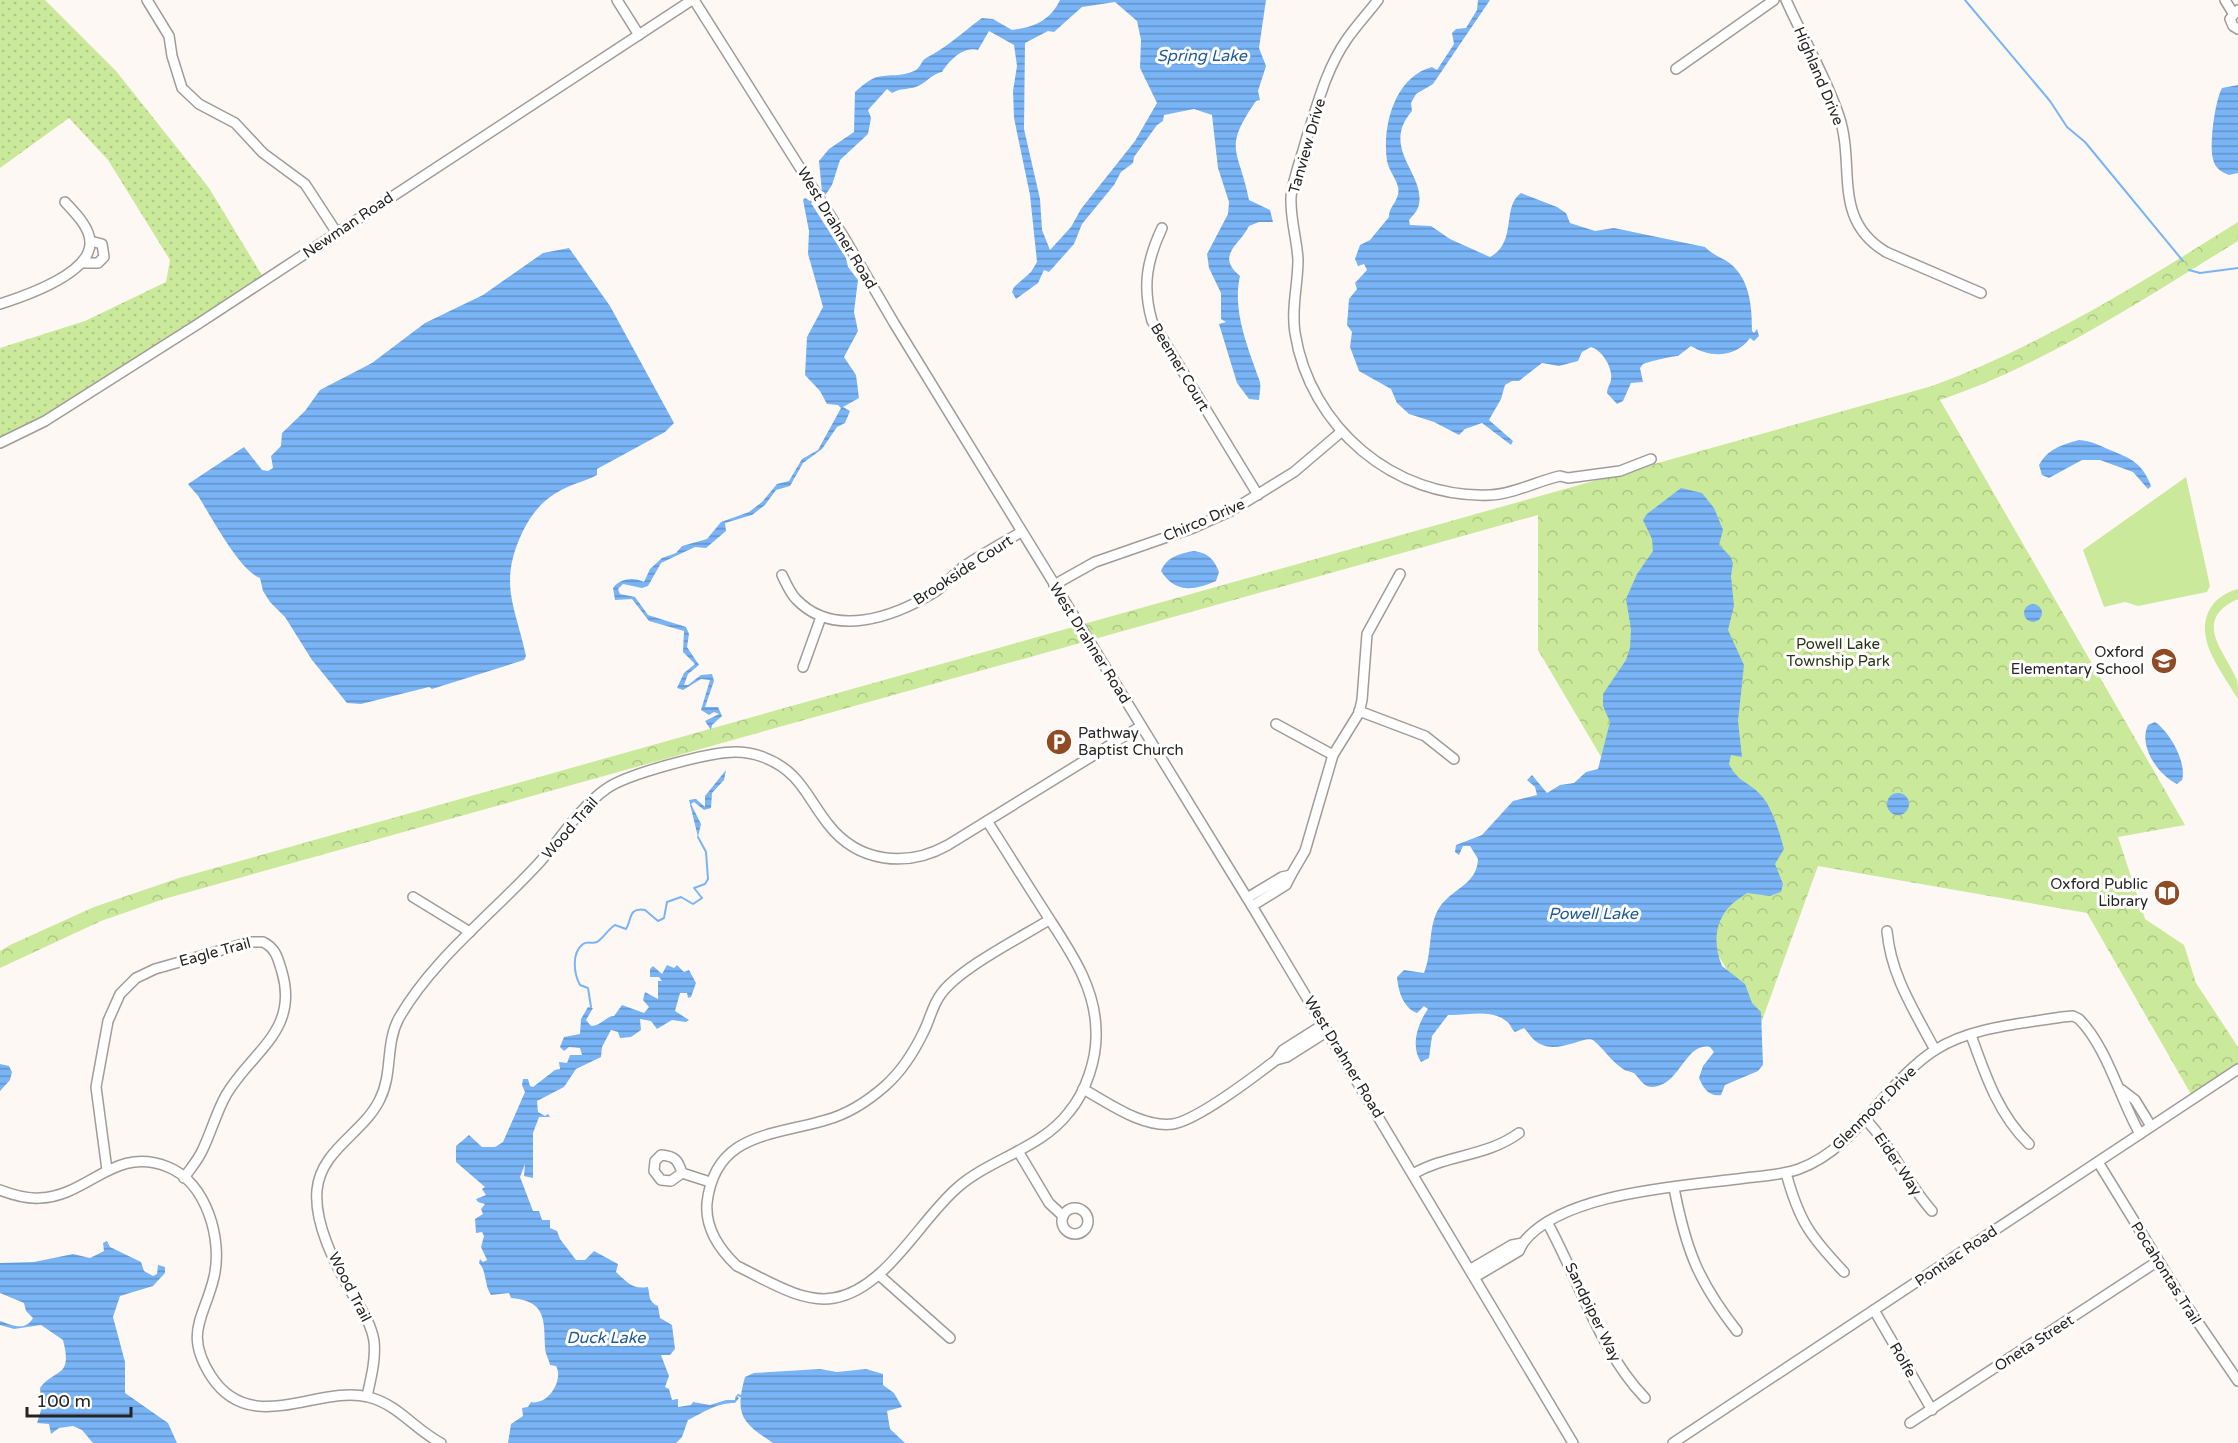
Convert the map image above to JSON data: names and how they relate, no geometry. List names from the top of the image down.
{
  "streets": {
    "street": [
      "Highland Drive",
      "Tanview Drive",
      "Newman Road",
      "West Drahner Road",
      "Beemer Court",
      "Chirco Drive",
      "Brookside Court",
      "Wood Trail",
      "Eagle Trail",
      "Glenmoor Drive",
      "Eider Way",
      "Pontiac Road",
      "Pocahontas Trail",
      "Sandpiper Way",
      "Oneta Street",
      "Rolfe"
    ]
  },
  "crossings": [
    ["Tanview Drive", "Chirco Drive"],
    ["Newman Road", "West Drahner Road"],
    ["West Drahner Road", "Chirco Drive"],
    ["West Drahner Road", "Brookside Court"],
    ["West Drahner Road", "Wood Trail"],
    ["West Drahner Road", "Glenmoor Drive"],
    ["Beemer Court", "Chirco Drive"],
    ["Glenmoor Drive", "Eider Way"],
    ["Glenmoor Drive", "Pontiac Road"],
    ["Glenmoor Drive", "Sandpiper Way"],
    ["Pontiac Road", "Pocahontas Trail"],
    ["Pontiac Road", "Rolfe"],
    ["Pocahontas Trail", "Oneta Street"],
    ["Oneta Street", "Rolfe"]
  ],
  "water": ["Spring Lake", "Powell Lake", "Duck Lake"],
  "parks": ["Powell Lake Township Park"],
  "places": {
    "school or university": ["Oxford Elementary School"],
    "parking": ["Pathway Baptist Church"],
    "library": ["Oxford Public Library"]
  },
  "scale_bar": "100 m"
}
